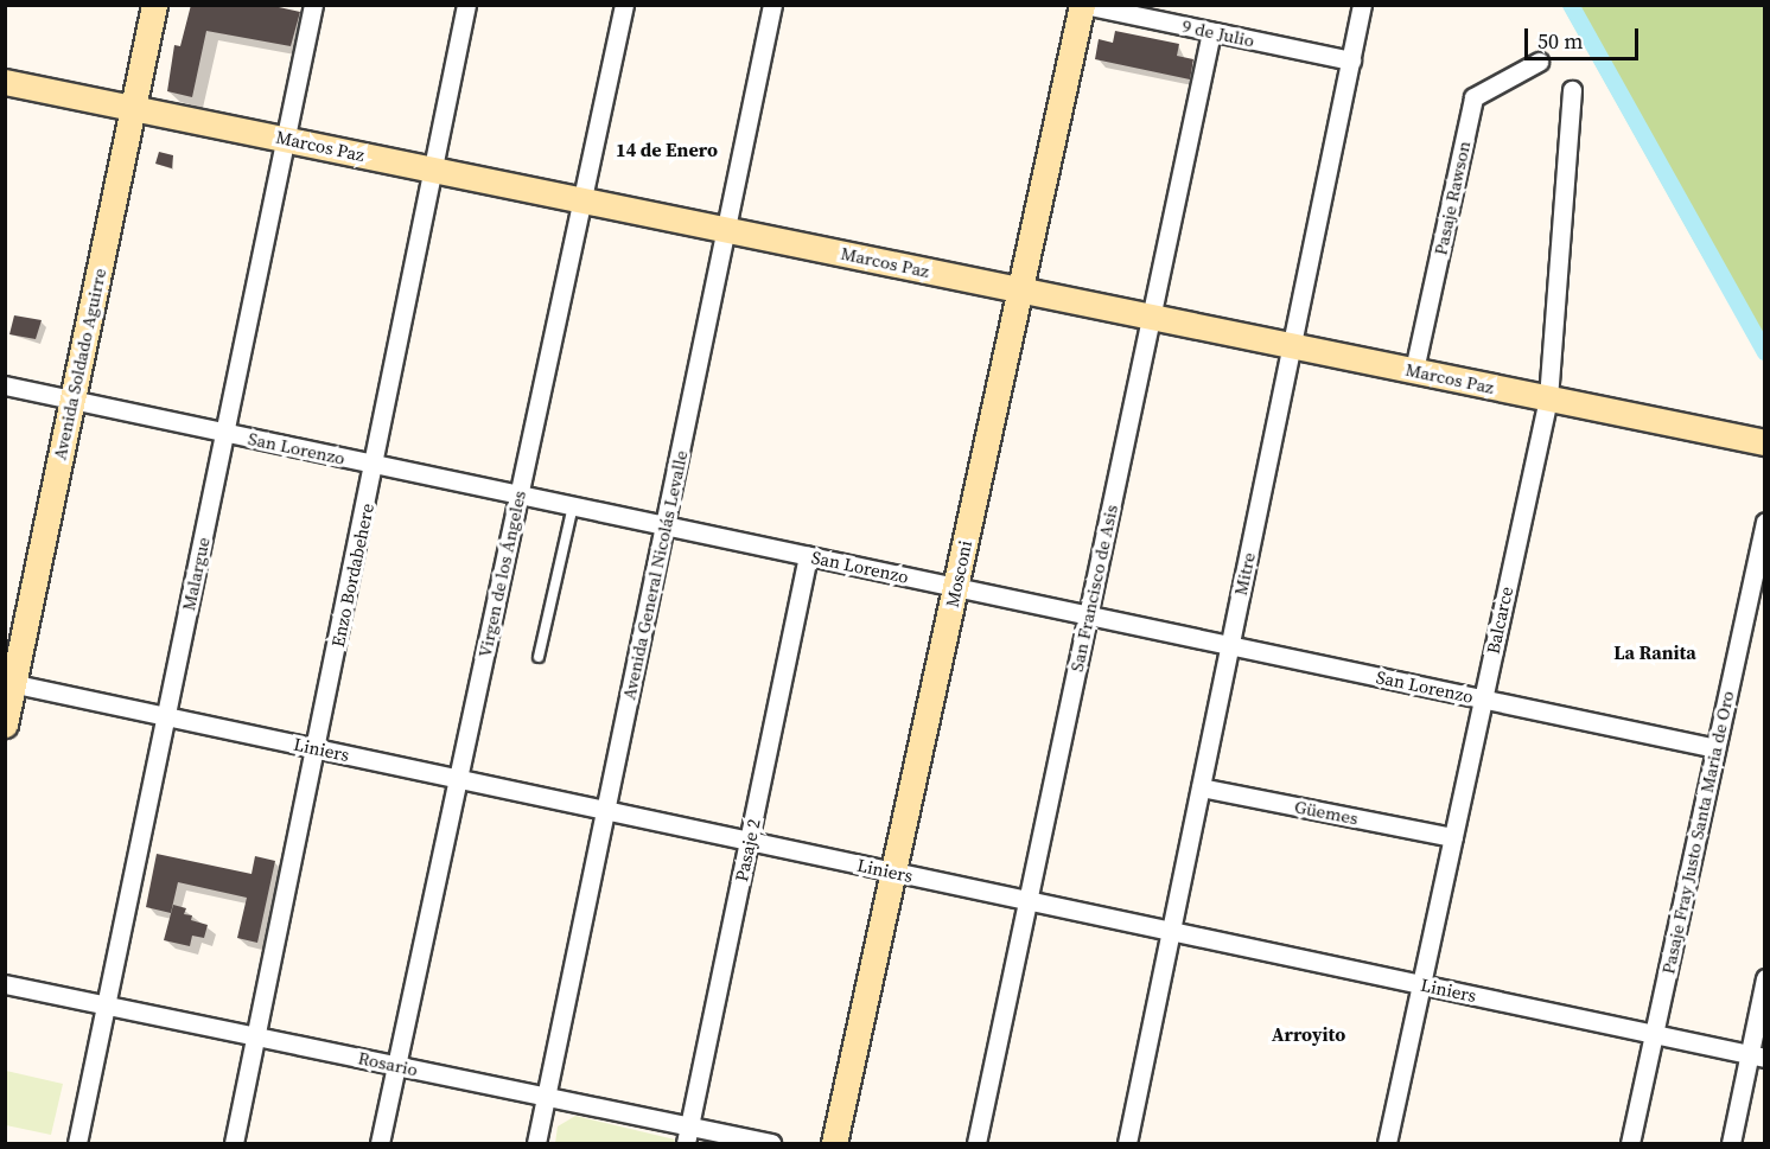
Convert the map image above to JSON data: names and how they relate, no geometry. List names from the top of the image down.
{
  "streets": {
    "street": [
      "9 de Julio",
      "Marcos Paz",
      "Pasaje Rawson",
      "Avenida Soldado Aguirre",
      "San Lorenzo",
      "Malargue",
      "Virgen de los Ángeles",
      "Mosconi",
      "Mitre",
      "Enzo Bordabehere",
      "Avenida General Nicolás Levalle",
      "San Francisco de Asis",
      "Balcarce",
      "Liniers",
      "Güemes",
      "Pasaje Fray Justo Santa Maria de Oro",
      "Pasaje 2",
      "Rosario"
    ]
  },
  "crossings": [
    ["9 de Julio", "Mosconi"],
    ["9 de Julio", "Mitre"],
    ["9 de Julio", "San Francisco de Asis"],
    ["Marcos Paz", "Pasaje Rawson"],
    ["Marcos Paz", "Avenida Soldado Aguirre"],
    ["Marcos Paz", "Malargue"],
    ["Marcos Paz", "Virgen de los Ángeles"],
    ["Marcos Paz", "Mosconi"],
    ["Marcos Paz", "Mitre"],
    ["Marcos Paz", "Enzo Bordabehere"],
    ["Marcos Paz", "Avenida General Nicolás Levalle"],
    ["Marcos Paz", "San Francisco de Asis"],
    ["Marcos Paz", "Balcarce"],
    ["Avenida Soldado Aguirre", "San Lorenzo"],
    ["Avenida Soldado Aguirre", "Liniers"],
    ["San Lorenzo", "Malargue"],
    ["San Lorenzo", "Virgen de los Ángeles"],
    ["San Lorenzo", "Mosconi"],
    ["San Lorenzo", "Mitre"],
    ["San Lorenzo", "Enzo Bordabehere"],
    ["San Lorenzo", "Avenida General Nicolás Levalle"],
    ["San Lorenzo", "San Francisco de Asis"],
    ["San Lorenzo", "Balcarce"],
    ["San Lorenzo", "Pasaje Fray Justo Santa Maria de Oro"],
    ["San Lorenzo", "Pasaje 2"],
    ["Malargue", "Liniers"],
    ["Malargue", "Rosario"],
    ["Virgen de los Ángeles", "Liniers"],
    ["Virgen de los Ángeles", "Rosario"],
    ["Mosconi", "Liniers"],
    ["Mitre", "Liniers"],
    ["Mitre", "Güemes"],
    ["Enzo Bordabehere", "Liniers"],
    ["Enzo Bordabehere", "Rosario"],
    ["Avenida General Nicolás Levalle", "Liniers"],
    ["Avenida General Nicolás Levalle", "Rosario"],
    ["San Francisco de Asis", "Liniers"],
    ["Balcarce", "Liniers"],
    ["Balcarce", "Güemes"],
    ["Liniers", "Pasaje Fray Justo Santa Maria de Oro"],
    ["Liniers", "Pasaje 2"],
    ["Pasaje 2", "Rosario"]
  ],
  "districts": ["14 de Enero", "La Ranita", "Arroyito"],
  "scale_bar": "50 m"
}
